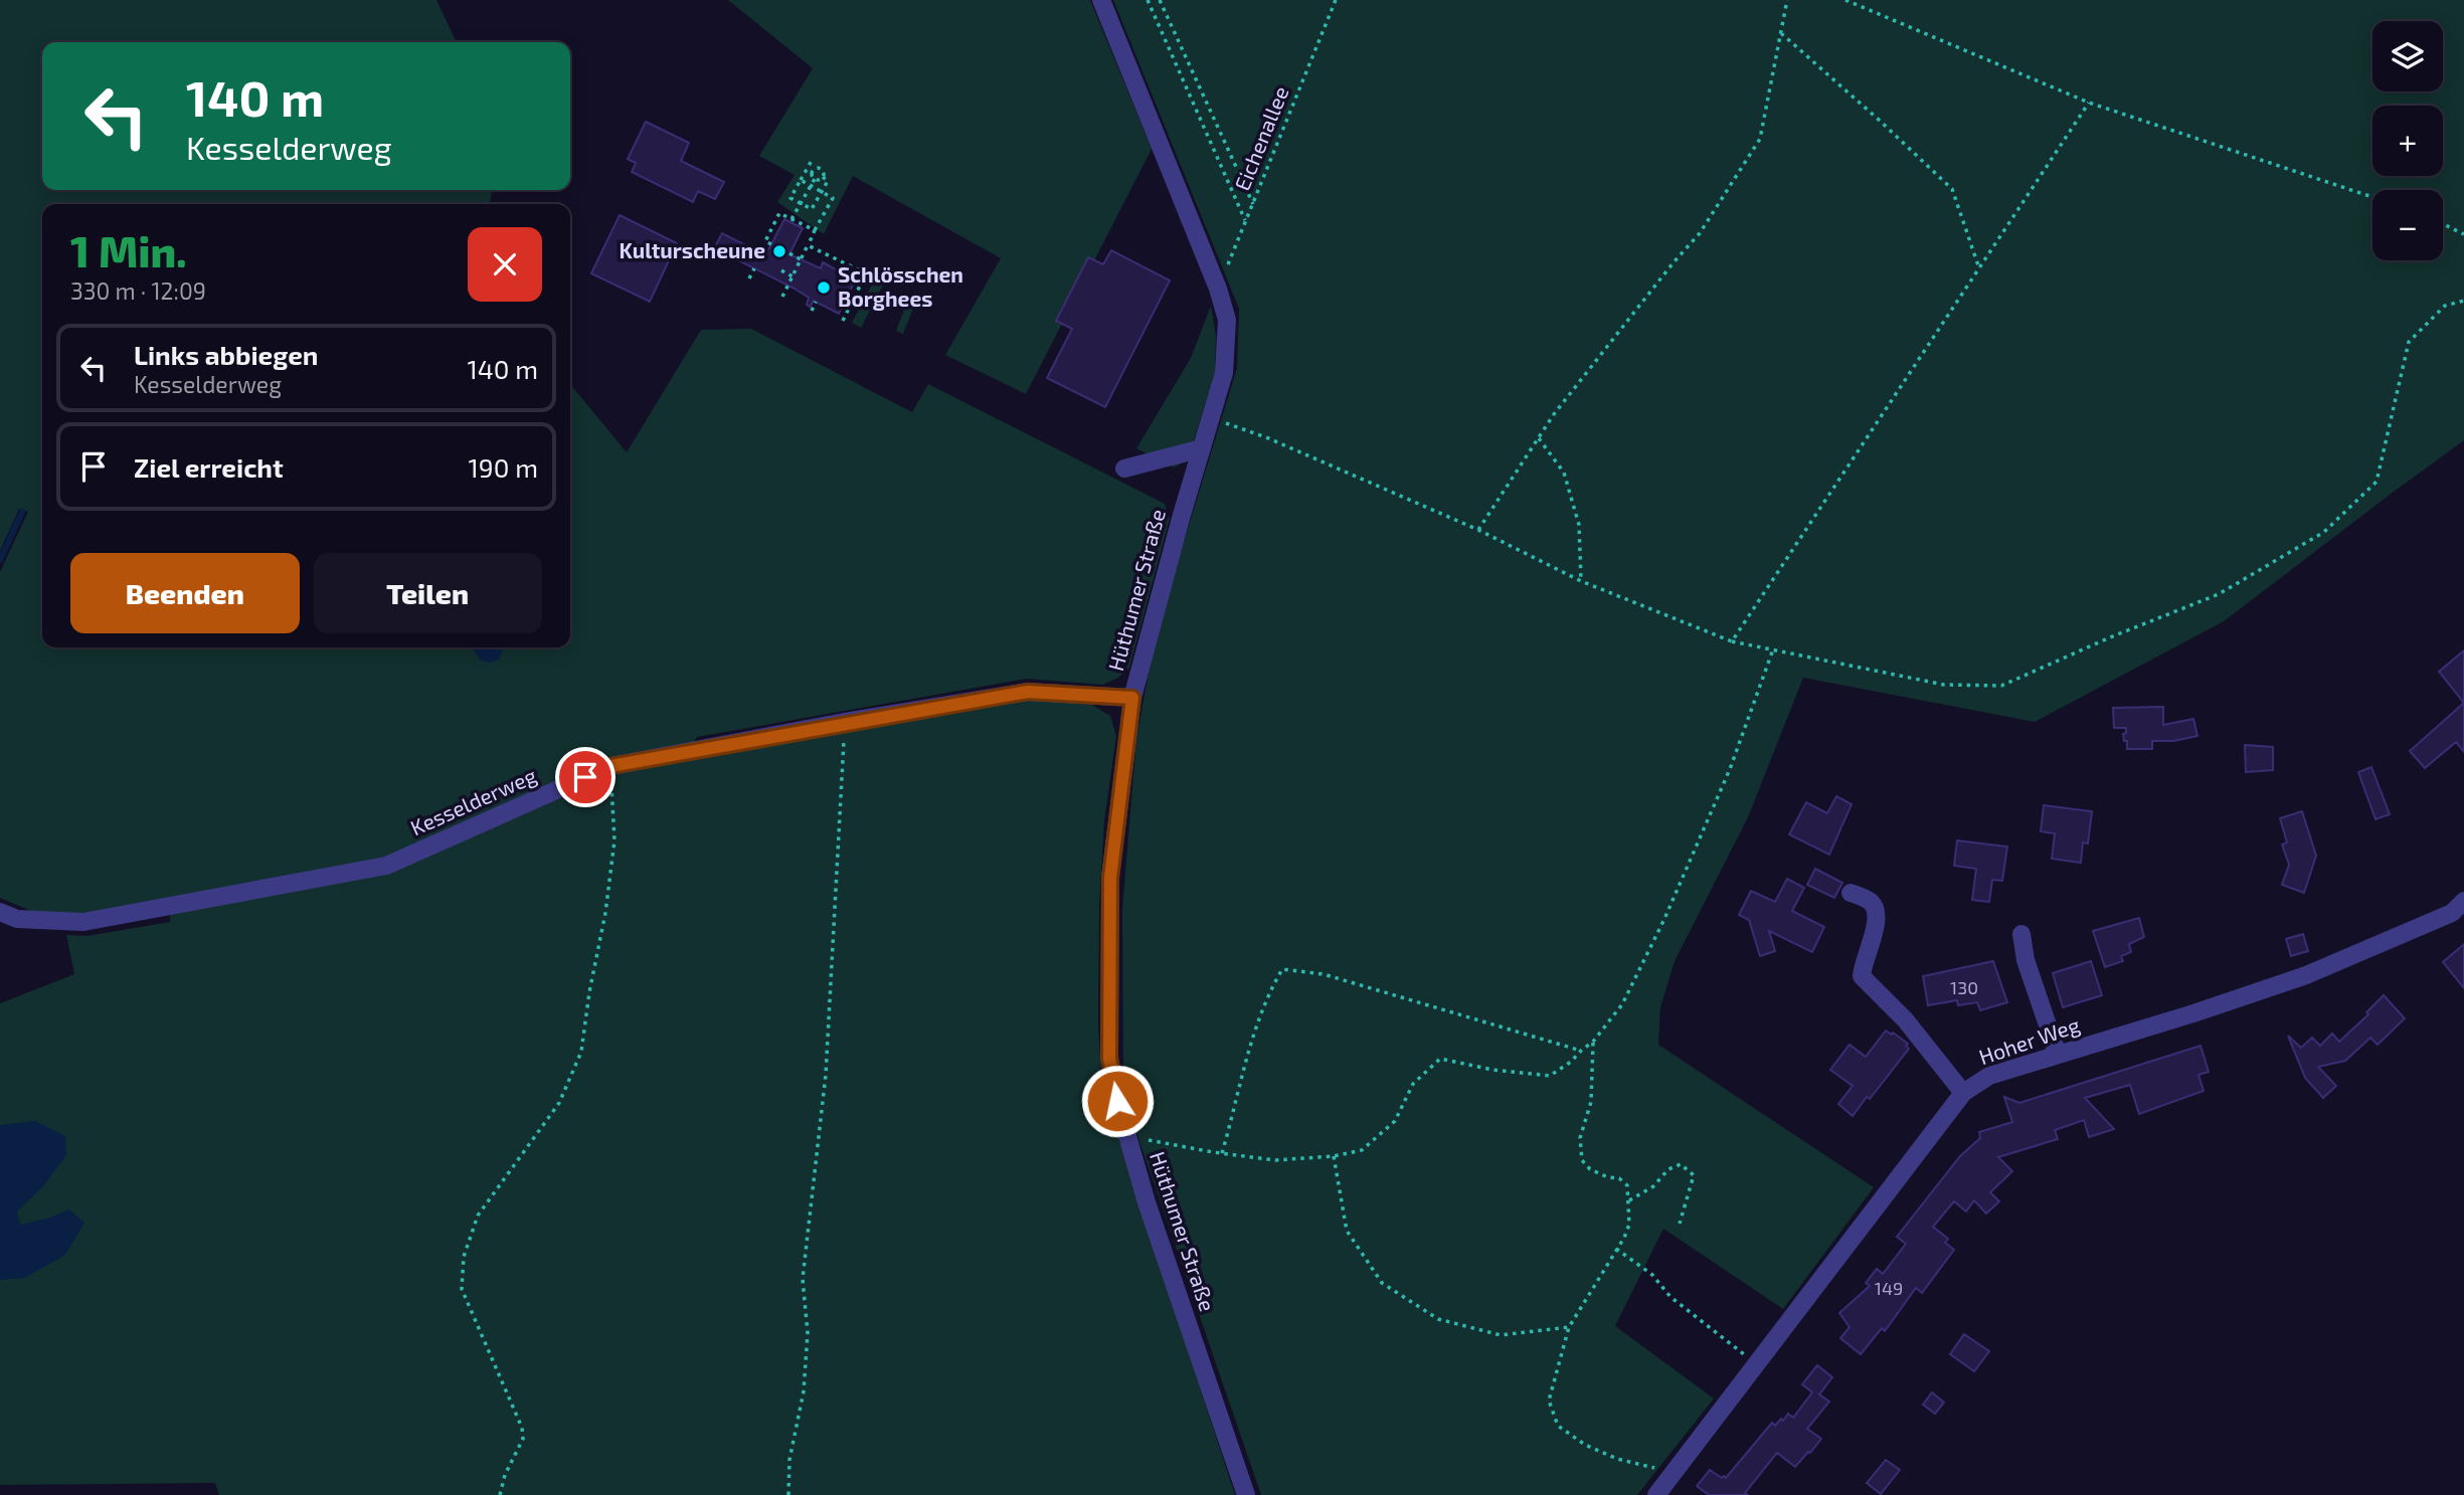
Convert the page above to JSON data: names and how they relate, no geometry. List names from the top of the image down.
{
  "streets": {
    "street": ["Hüthumer Straße", "Kesselderweg", "Hoher Weg"],
    "path": ["Eichenallee"]
  },
  "crossings": [
    ["Eichenallee", "Hüthumer Straße"],
    ["Hüthumer Straße", "Kesselderweg"]
  ],
  "places": ["Kulturscheune", "Schlösschen Borghees"],
  "house_numbers": ["130", "149"],
  "page": {
    "map_buttons": ["+", "−"],
    "turn": ["140 m", "Kesselderweg"],
    "heading": ["1 Min.", "330 m · 12:09"],
    "list": [
      {
        "name": "Links abbiegen",
        "note": "Kesselderweg",
        "value": "140 m"
      },
      {
        "name": "Ziel erreicht",
        "value": "190 m"
      }
    ],
    "buttons": ["Beenden", "Teilen"]
  }
}
